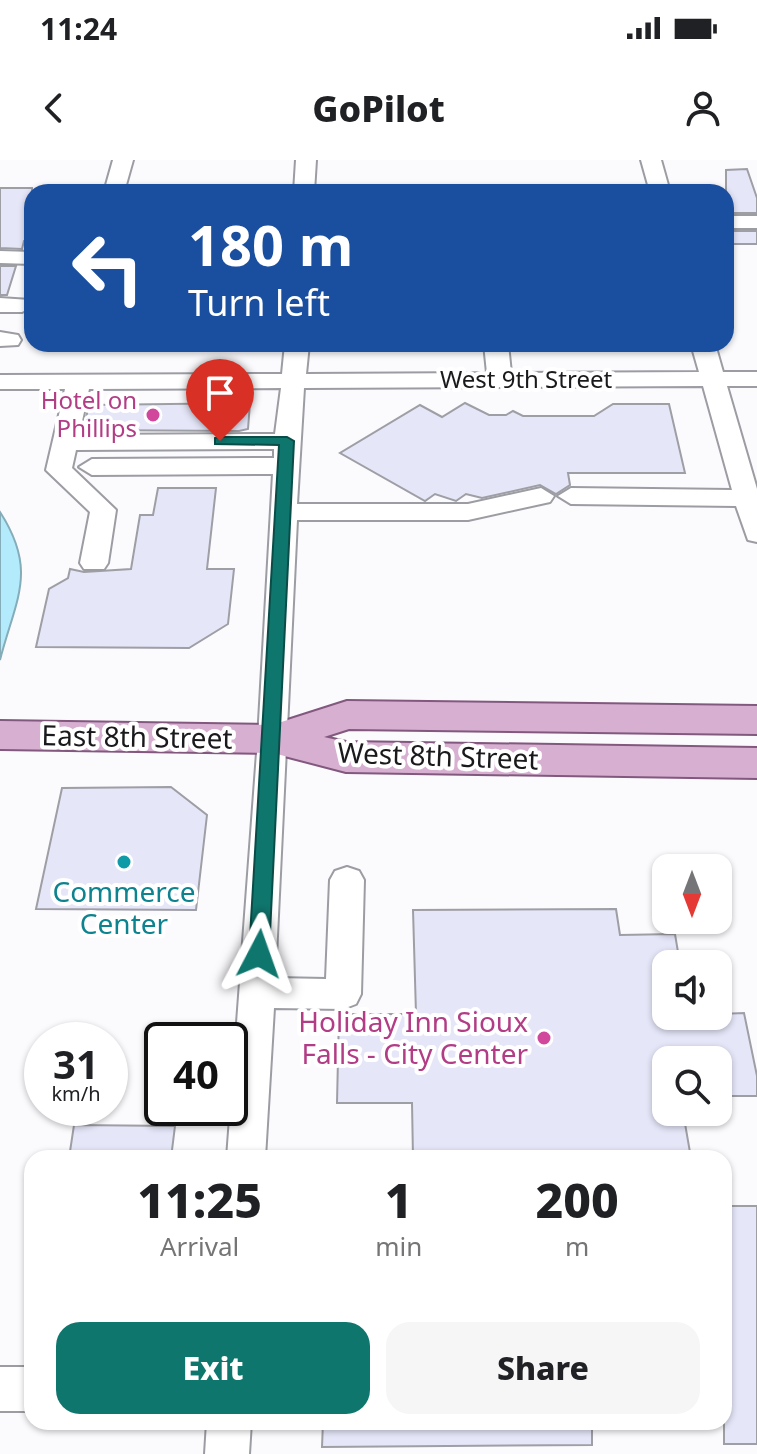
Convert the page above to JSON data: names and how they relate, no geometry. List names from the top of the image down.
{
  "streets": {
    "main road": ["East 8th Street", "West 8th Street"],
    "street": ["West 9th Street"]
  },
  "crossings": [
    ["East 8th Street", "West 8th Street"]
  ],
  "places": ["Hotel on Phillips", "Commerce Center", "Holiday Inn Sioux Falls - City Center"],
  "north": "bottom",
  "page": {
    "status": "11:24",
    "header": "GoPilot",
    "turn": ["180 m", "Turn left"],
    "speed": "31 km/h",
    "limit": "40",
    "eta": [
      "11:25",
      "Arrival",
      "1",
      "min",
      "200",
      "m"
    ],
    "buttons": ["Exit", "Share"]
  }
}
